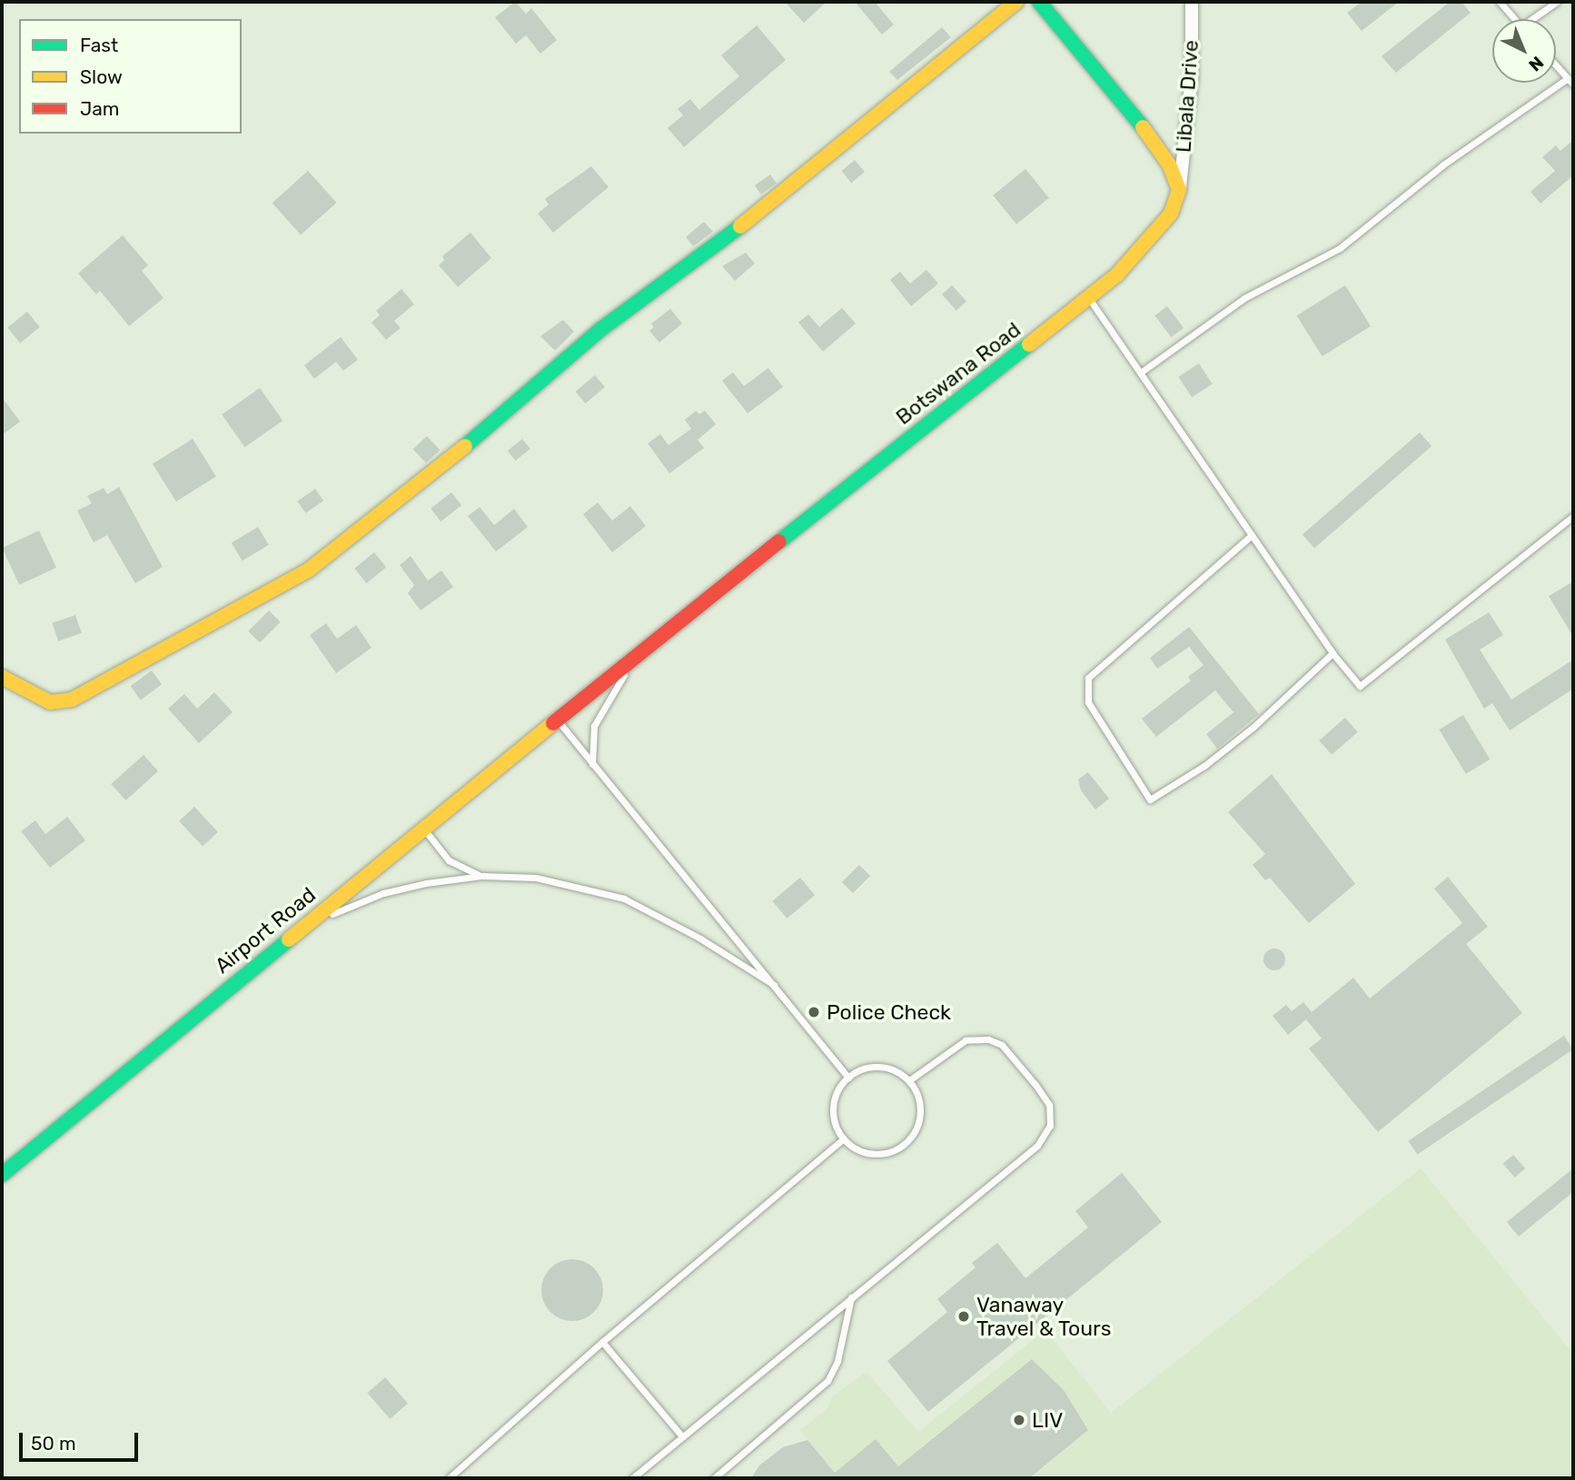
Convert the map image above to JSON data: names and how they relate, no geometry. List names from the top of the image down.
{
  "streets": {
    "street": ["Libala Drive", "Botswana Road", "Airport Road"]
  },
  "crossings": [
    ["Libala Drive", "Botswana Road"],
    ["Botswana Road", "Airport Road"]
  ],
  "places": ["Police Check", "Vanaway Travel & Tours", "LIV"],
  "legend": ["Fast", "Slow", "Jam"],
  "scale_bar": "50 m",
  "north": "bottom right"
}
